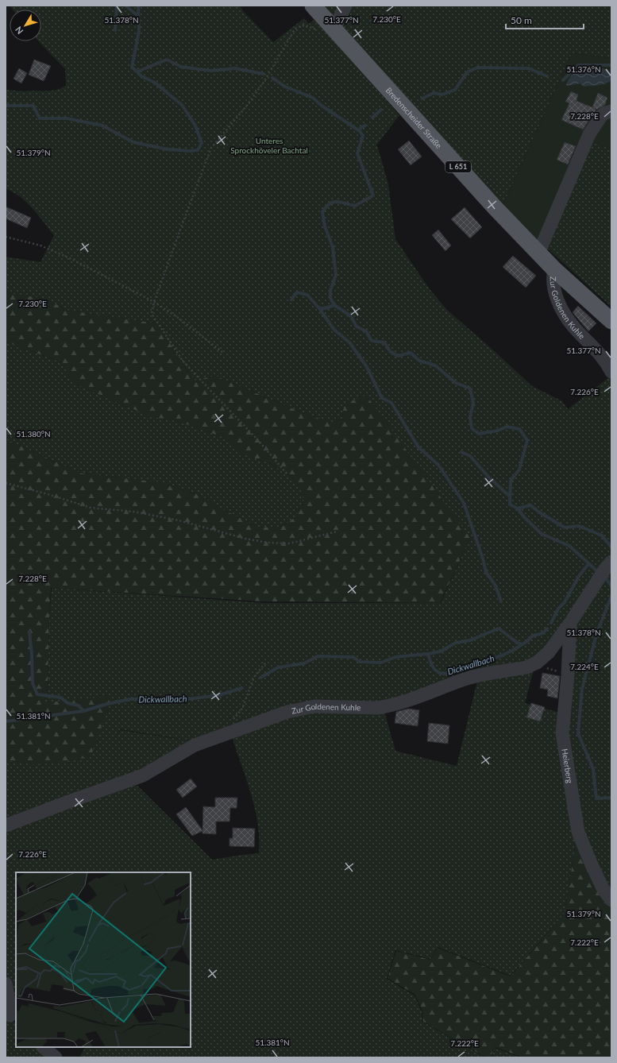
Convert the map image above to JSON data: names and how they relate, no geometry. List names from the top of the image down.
{
  "streets": {
    "main road": ["Bredenscheider Straße", "L 651"],
    "street": ["Zur Goldenen Kuhle", "Heierberg"]
  },
  "crossings": [
    ["Bredenscheider Straße", "Zur Goldenen Kuhle"],
    ["Zur Goldenen Kuhle", "Heierberg"]
  ],
  "water": ["Dickwallbach"],
  "parks": ["Unteres Sprockhöveler Bachtal"],
  "scale_bar": "50 m",
  "north": "bottom left",
  "coordinates": [
    "7.230°E",
    "51.378°N",
    "51.377°N",
    "51.376°N",
    "7.228°E",
    "51.379°N",
    "7.226°E",
    "51.380°N",
    "7.224°E",
    "51.381°N",
    "7.222°E"
  ]
}
